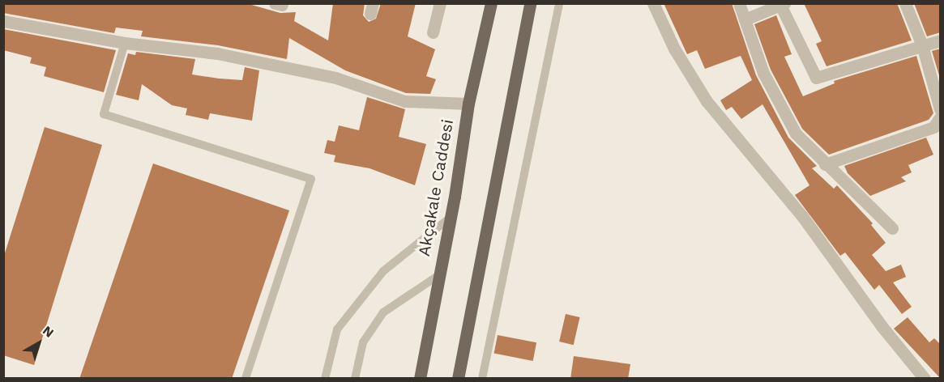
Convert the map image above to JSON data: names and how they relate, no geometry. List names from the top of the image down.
{
  "streets": {
    "main road": ["Akçakale Caddesi"]
  },
  "north": "top right"
}
